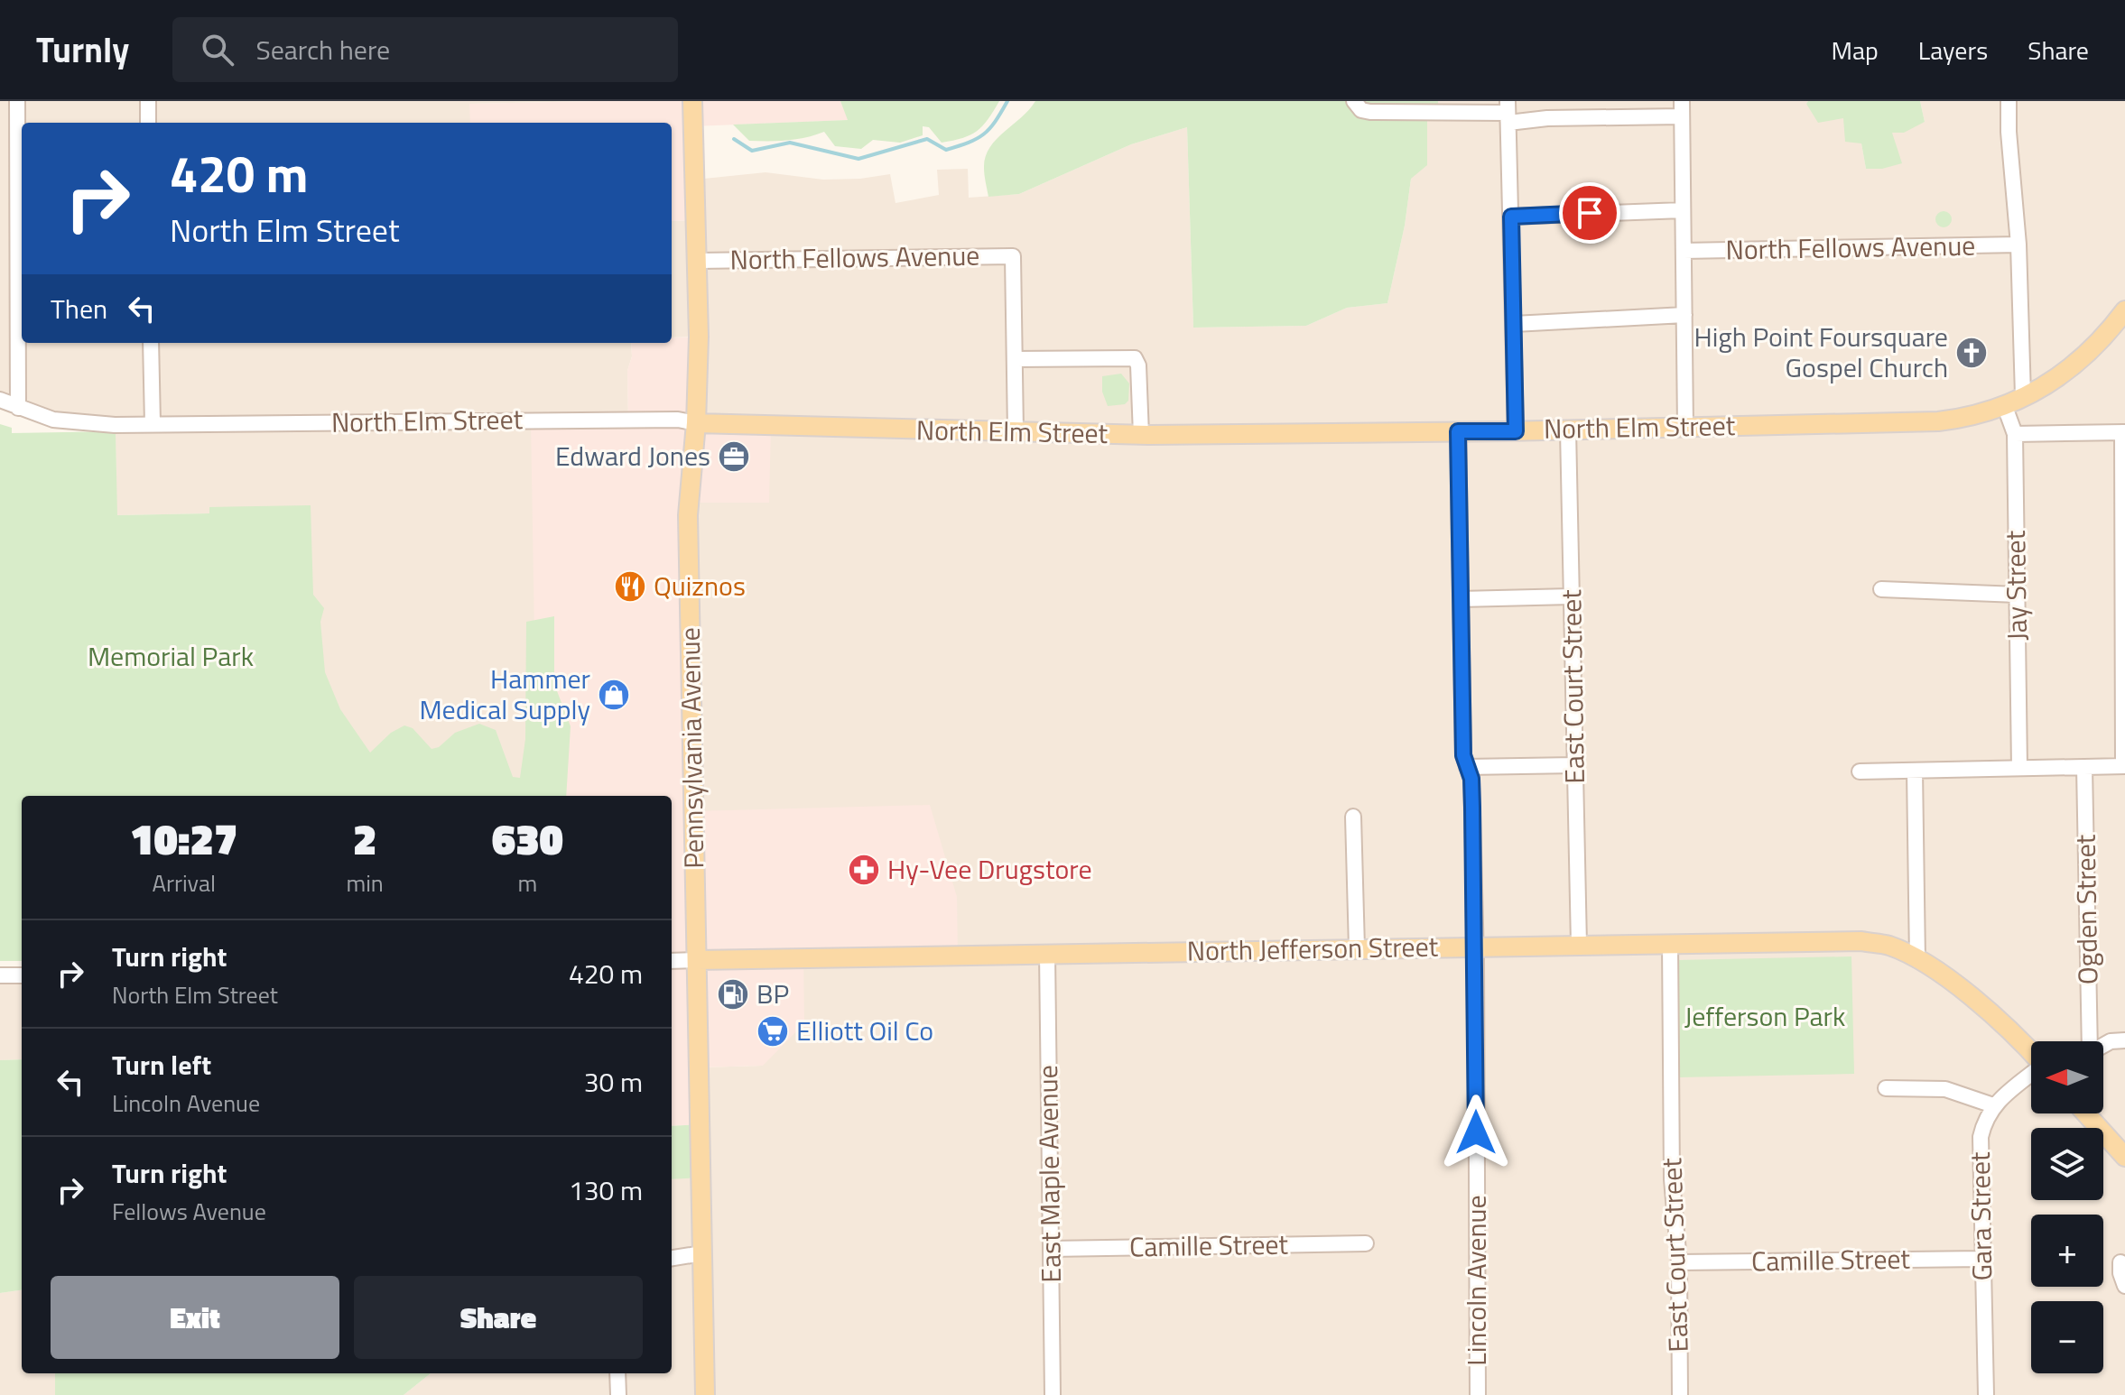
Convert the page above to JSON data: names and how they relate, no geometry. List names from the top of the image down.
{
  "streets": {
    "main road": ["North Elm Street", "Pennsylvania Avenue", "North Jefferson Street"],
    "street": [
      "North Fellows Avenue",
      "Jay Street",
      "East Court Street",
      "Ogden Street",
      "East Maple Avenue",
      "Gara Street",
      "Camille Street",
      "Lincoln Avenue"
    ]
  },
  "crossings": [
    ["North Fellows Avenue", "Pennsylvania Avenue"],
    ["North Elm Street", "Jay Street"],
    ["North Elm Street", "East Court Street"],
    ["North Elm Street", "Pennsylvania Avenue"],
    ["North Elm Street", "Lincoln Avenue"],
    ["East Court Street", "North Jefferson Street"],
    ["East Court Street", "Camille Street"],
    ["Pennsylvania Avenue", "North Jefferson Street"],
    ["North Jefferson Street", "East Maple Avenue"],
    ["North Jefferson Street", "Lincoln Avenue"],
    ["East Maple Avenue", "Camille Street"],
    ["Gara Street", "Camille Street"]
  ],
  "parks": ["Memorial Park", "Jefferson Park"],
  "places": {
    "church": ["High Point Foursquare Gospel Church"],
    "office": ["Edward Jones"],
    "restaurant": ["Quiznos"],
    "shop": ["Hammer Medical Supply"],
    "pharmacy": ["Hy-Vee Drugstore"],
    "fuel station": ["BP"],
    "supermarket": ["Elliott Oil Co"]
  },
  "north": "left",
  "page": {
    "header": "Turnly",
    "search": "Search here",
    "nav": ["Map", "Layers", "Share"],
    "turn": ["420 m", "North Elm Street"],
    "then": "Then",
    "eta": [
      "10:27",
      "Arrival",
      "2",
      "min",
      "630",
      "m"
    ],
    "list": [
      {
        "name": "Turn right",
        "note": "North Elm Street",
        "value": "420 m"
      },
      {
        "name": "Turn left",
        "note": "Lincoln Avenue",
        "value": "30 m"
      },
      {
        "name": "Turn right",
        "note": "Fellows Avenue",
        "value": "130 m"
      }
    ],
    "map_buttons": ["+", "−"],
    "buttons": ["Exit", "Share"]
  }
}
